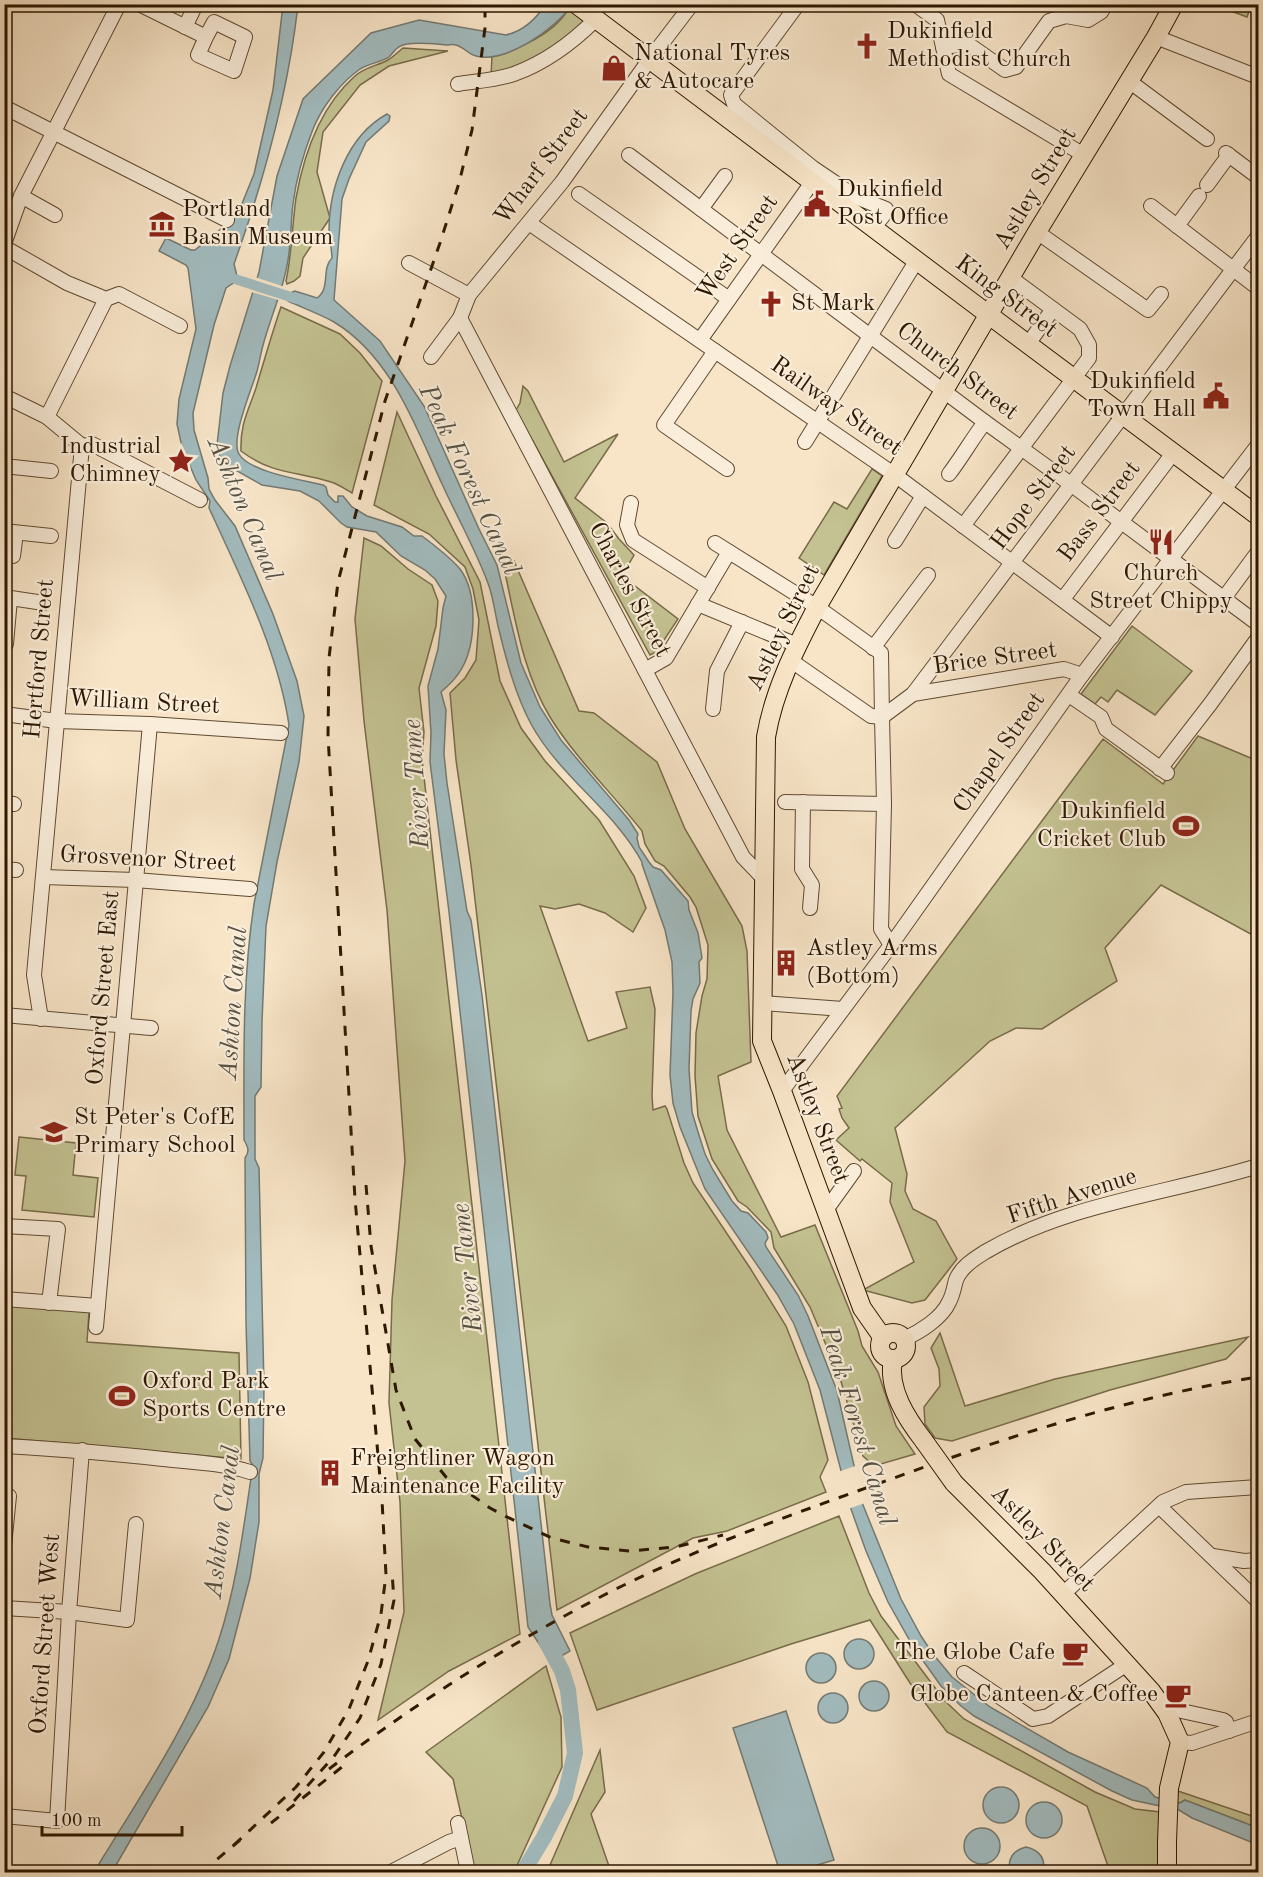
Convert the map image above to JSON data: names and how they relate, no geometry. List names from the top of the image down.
{
  "streets": {
    "main road": ["Astley Street", "King Street"],
    "street": [
      "Wharf Street",
      "West Street",
      "Church Street",
      "Railway Street",
      "Hope Street",
      "Bass Street",
      "Charles Street",
      "Hertford Street",
      "Brice Street",
      "William Street",
      "Chapel Street",
      "Grosvenor Street",
      "Oxford Street East",
      "Fifth Avenue",
      "Oxford Street West"
    ]
  },
  "crossings": [
    ["Wharf Street", "King Street"],
    ["Wharf Street", "Railway Street"],
    ["Wharf Street", "Charles Street"],
    ["Astley Street", "King Street"],
    ["Astley Street", "Church Street"],
    ["Astley Street", "Railway Street"],
    ["Astley Street", "Charles Street"],
    ["Astley Street", "Chapel Street"],
    ["Astley Street", "Fifth Avenue"],
    ["West Street", "King Street"],
    ["West Street", "Church Street"],
    ["West Street", "Railway Street"],
    ["King Street", "Hope Street"],
    ["King Street", "Bass Street"],
    ["King Street", "Chapel Street"],
    ["Church Street", "Hope Street"],
    ["Church Street", "Bass Street"],
    ["Church Street", "Chapel Street"],
    ["Railway Street", "Hope Street"],
    ["Railway Street", "Bass Street"],
    ["Railway Street", "Chapel Street"],
    ["Hope Street", "Brice Street"],
    ["Hertford Street", "William Street"],
    ["Hertford Street", "Grosvenor Street"],
    ["Brice Street", "Chapel Street"],
    ["William Street", "Oxford Street East"],
    ["Grosvenor Street", "Oxford Street East"]
  ],
  "water": ["Peak Forest Canal", "Ashton Canal", "River Tame"],
  "places": {
    "church": ["Dukinfield Methodist Church", "St Mark"],
    "shop": ["National Tyres & Autocare"],
    "public building": ["Dukinfield Post Office", "Dukinfield Town Hall"],
    "museum": ["Portland Basin Museum"],
    "place": ["Industrial Chimney"],
    "restaurant": ["Church Street Chippy"],
    "sports": ["Dukinfield Cricket Club", "Oxford Park Sports Centre"],
    "building": ["Astley Arms (Bottom)", "Freightliner Wagon Maintenance Facility"],
    "school or university": ["St Peter's CofE Primary School"],
    "cafe": ["The Globe Cafe", "Globe Canteen & Coffee"]
  },
  "scale_bar": "100 m"
}
